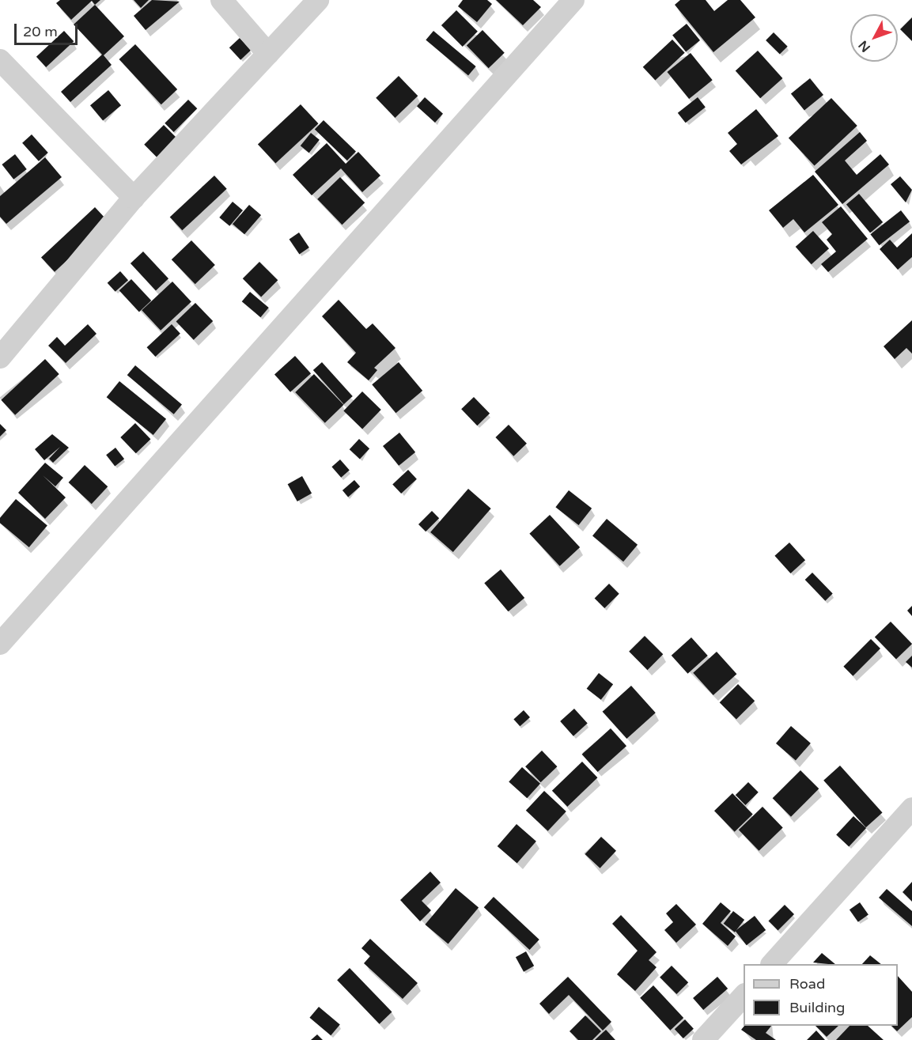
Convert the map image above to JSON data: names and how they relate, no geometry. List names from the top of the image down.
{
  "legend": ["Road", "Building"],
  "scale_bar": "20 m",
  "north": "bottom left"
}
